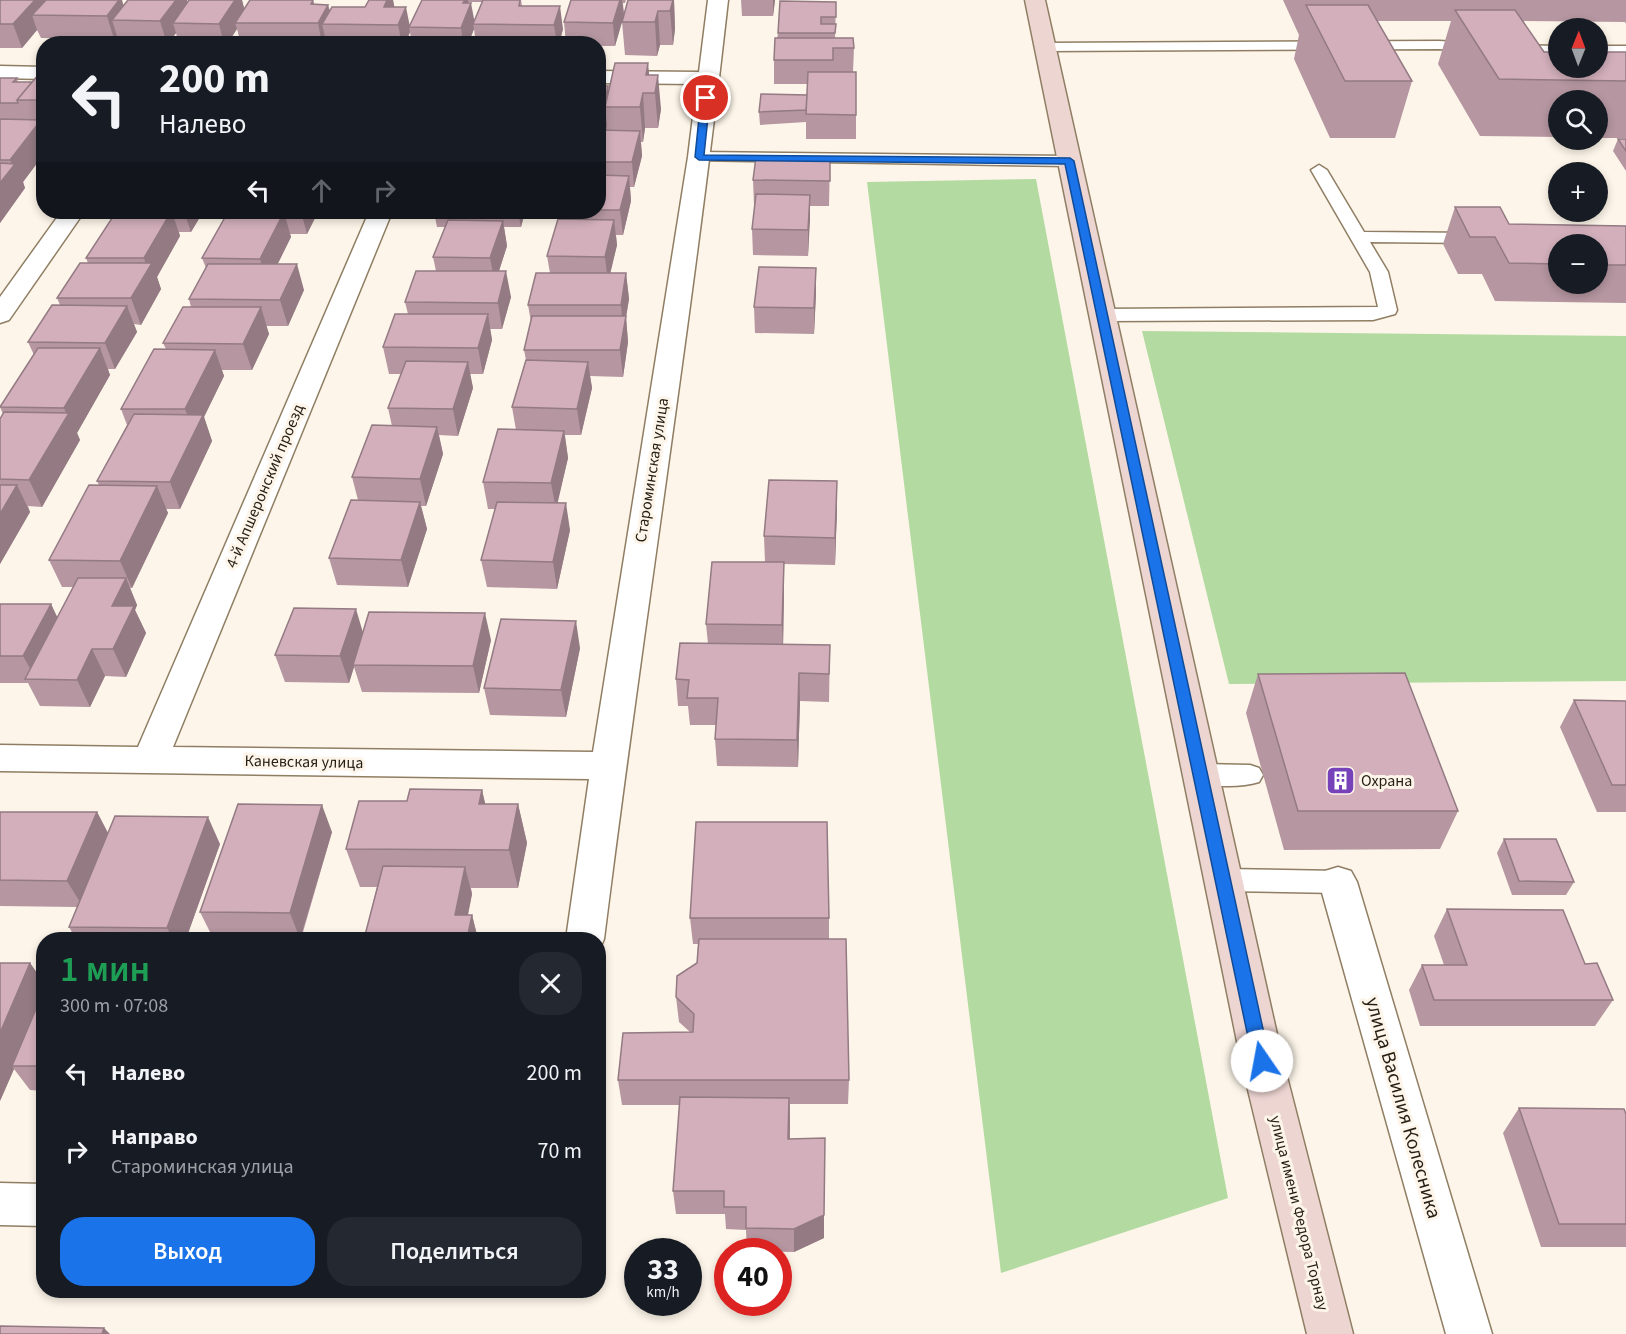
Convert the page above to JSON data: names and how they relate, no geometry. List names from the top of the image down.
{
  "streets": {
    "street": [
      "Староминская улица",
      "4-й Апшеронский проезд",
      "Каневская улица",
      "улица Василия Колесника",
      "улица имени Федора Торнау"
    ]
  },
  "crossings": [
    ["Староминская улица", "Каневская улица"],
    ["4-й Апшеронский проезд", "Каневская улица"]
  ],
  "places": {
    "building": ["Охрана"]
  },
  "north": "top",
  "page": {
    "map_buttons": ["+", "−"],
    "turn": ["200 m", "Налево"],
    "heading": ["1 мин", "300 m · 07:08"],
    "list": [
      {
        "name": "Налево",
        "value": "200 m"
      },
      {
        "name": "Направо",
        "note": "Староминская улица",
        "value": "70 m"
      }
    ],
    "buttons": ["Выход", "Поделиться"],
    "speed": "33 km/h",
    "limit": "40"
  }
}
